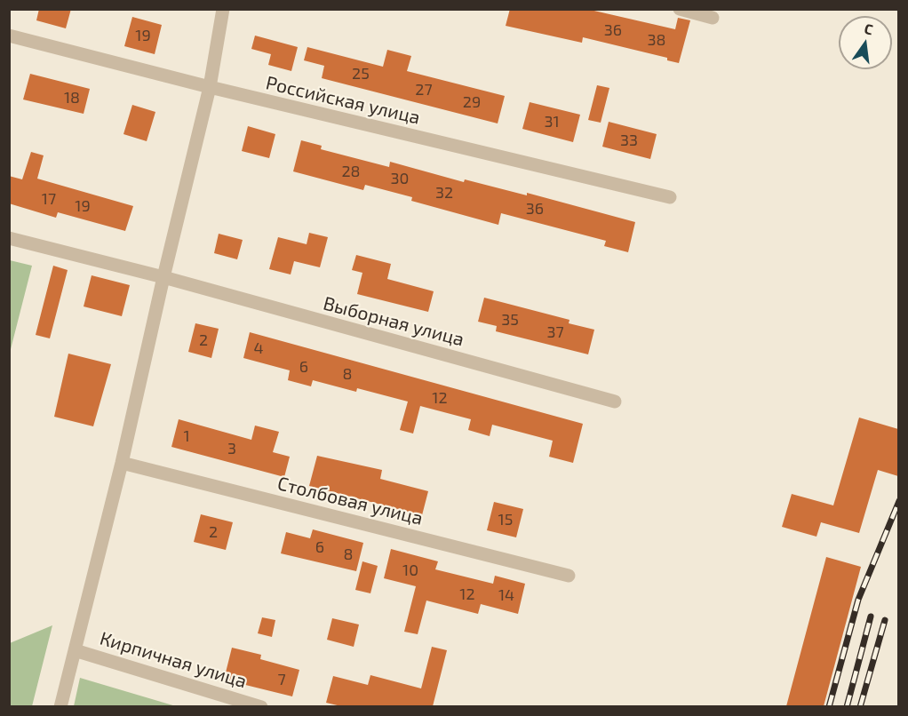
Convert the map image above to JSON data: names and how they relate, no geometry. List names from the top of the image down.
{
  "streets": {
    "street": [
      "Российская улица",
      "Выборная улица",
      "Столбовая улица",
      "Кирпичная улица"
    ]
  },
  "house_numbers": [
    "36",
    "19",
    "38",
    "25",
    "27",
    "18",
    "29",
    "31",
    "33",
    "28",
    "30",
    "32",
    "17",
    "19",
    "36",
    "35",
    "37",
    "2",
    "4",
    "6",
    "8",
    "12",
    "1",
    "3",
    "15",
    "2",
    "6",
    "8",
    "10",
    "12",
    "14",
    "7"
  ],
  "north": "top"
}
